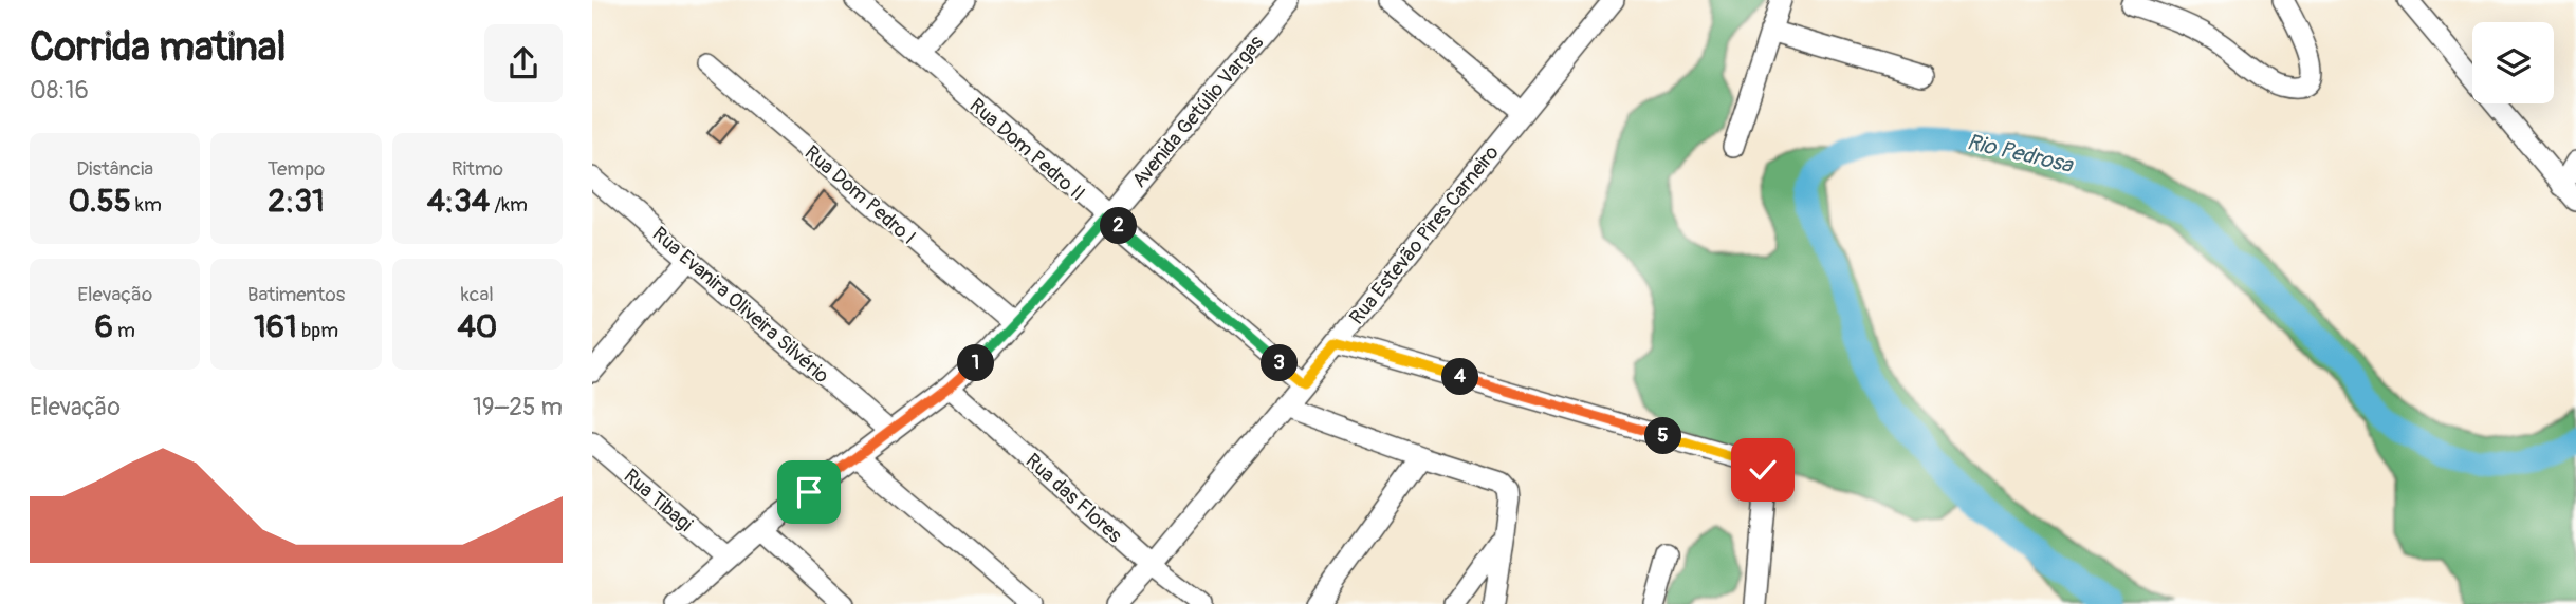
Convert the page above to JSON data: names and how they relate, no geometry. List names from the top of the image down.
{
  "streets": {
    "street": [
      "Avenida Getúlio Vargas",
      "Rua Dom Pedro II",
      "Rua Dom Pedro I",
      "Rua Estevão Pires Carneiro",
      "Rua Evanira Oliveira Silvério",
      "Rua das Flores",
      "Rua Tibagi"
    ]
  },
  "crossings": [
    ["Avenida Getúlio Vargas", "Rua Dom Pedro II"],
    ["Avenida Getúlio Vargas", "Rua Dom Pedro I"],
    ["Avenida Getúlio Vargas", "Rua Evanira Oliveira Silvério"],
    ["Avenida Getúlio Vargas", "Rua das Flores"],
    ["Avenida Getúlio Vargas", "Rua Tibagi"],
    ["Rua Dom Pedro II", "Rua Estevão Pires Carneiro"],
    ["Rua Estevão Pires Carneiro", "Rua das Flores"]
  ],
  "water": ["Rio Pedrosa"],
  "page": {
    "heading": ["Corrida matinal", "08:16"],
    "stats": [
      ["Distância", "0.55 km"],
      ["Tempo", "2:31"],
      ["Ritmo", "4:34 /km"],
      ["Elevação", "6 m"],
      ["Batimentos", "161 bpm"],
      ["kcal", "40"]
    ],
    "pins": [
      "2",
      "1",
      "3",
      "4",
      "5"
    ],
    "chart": ["Elevação", "19–25 m"]
  }
}
